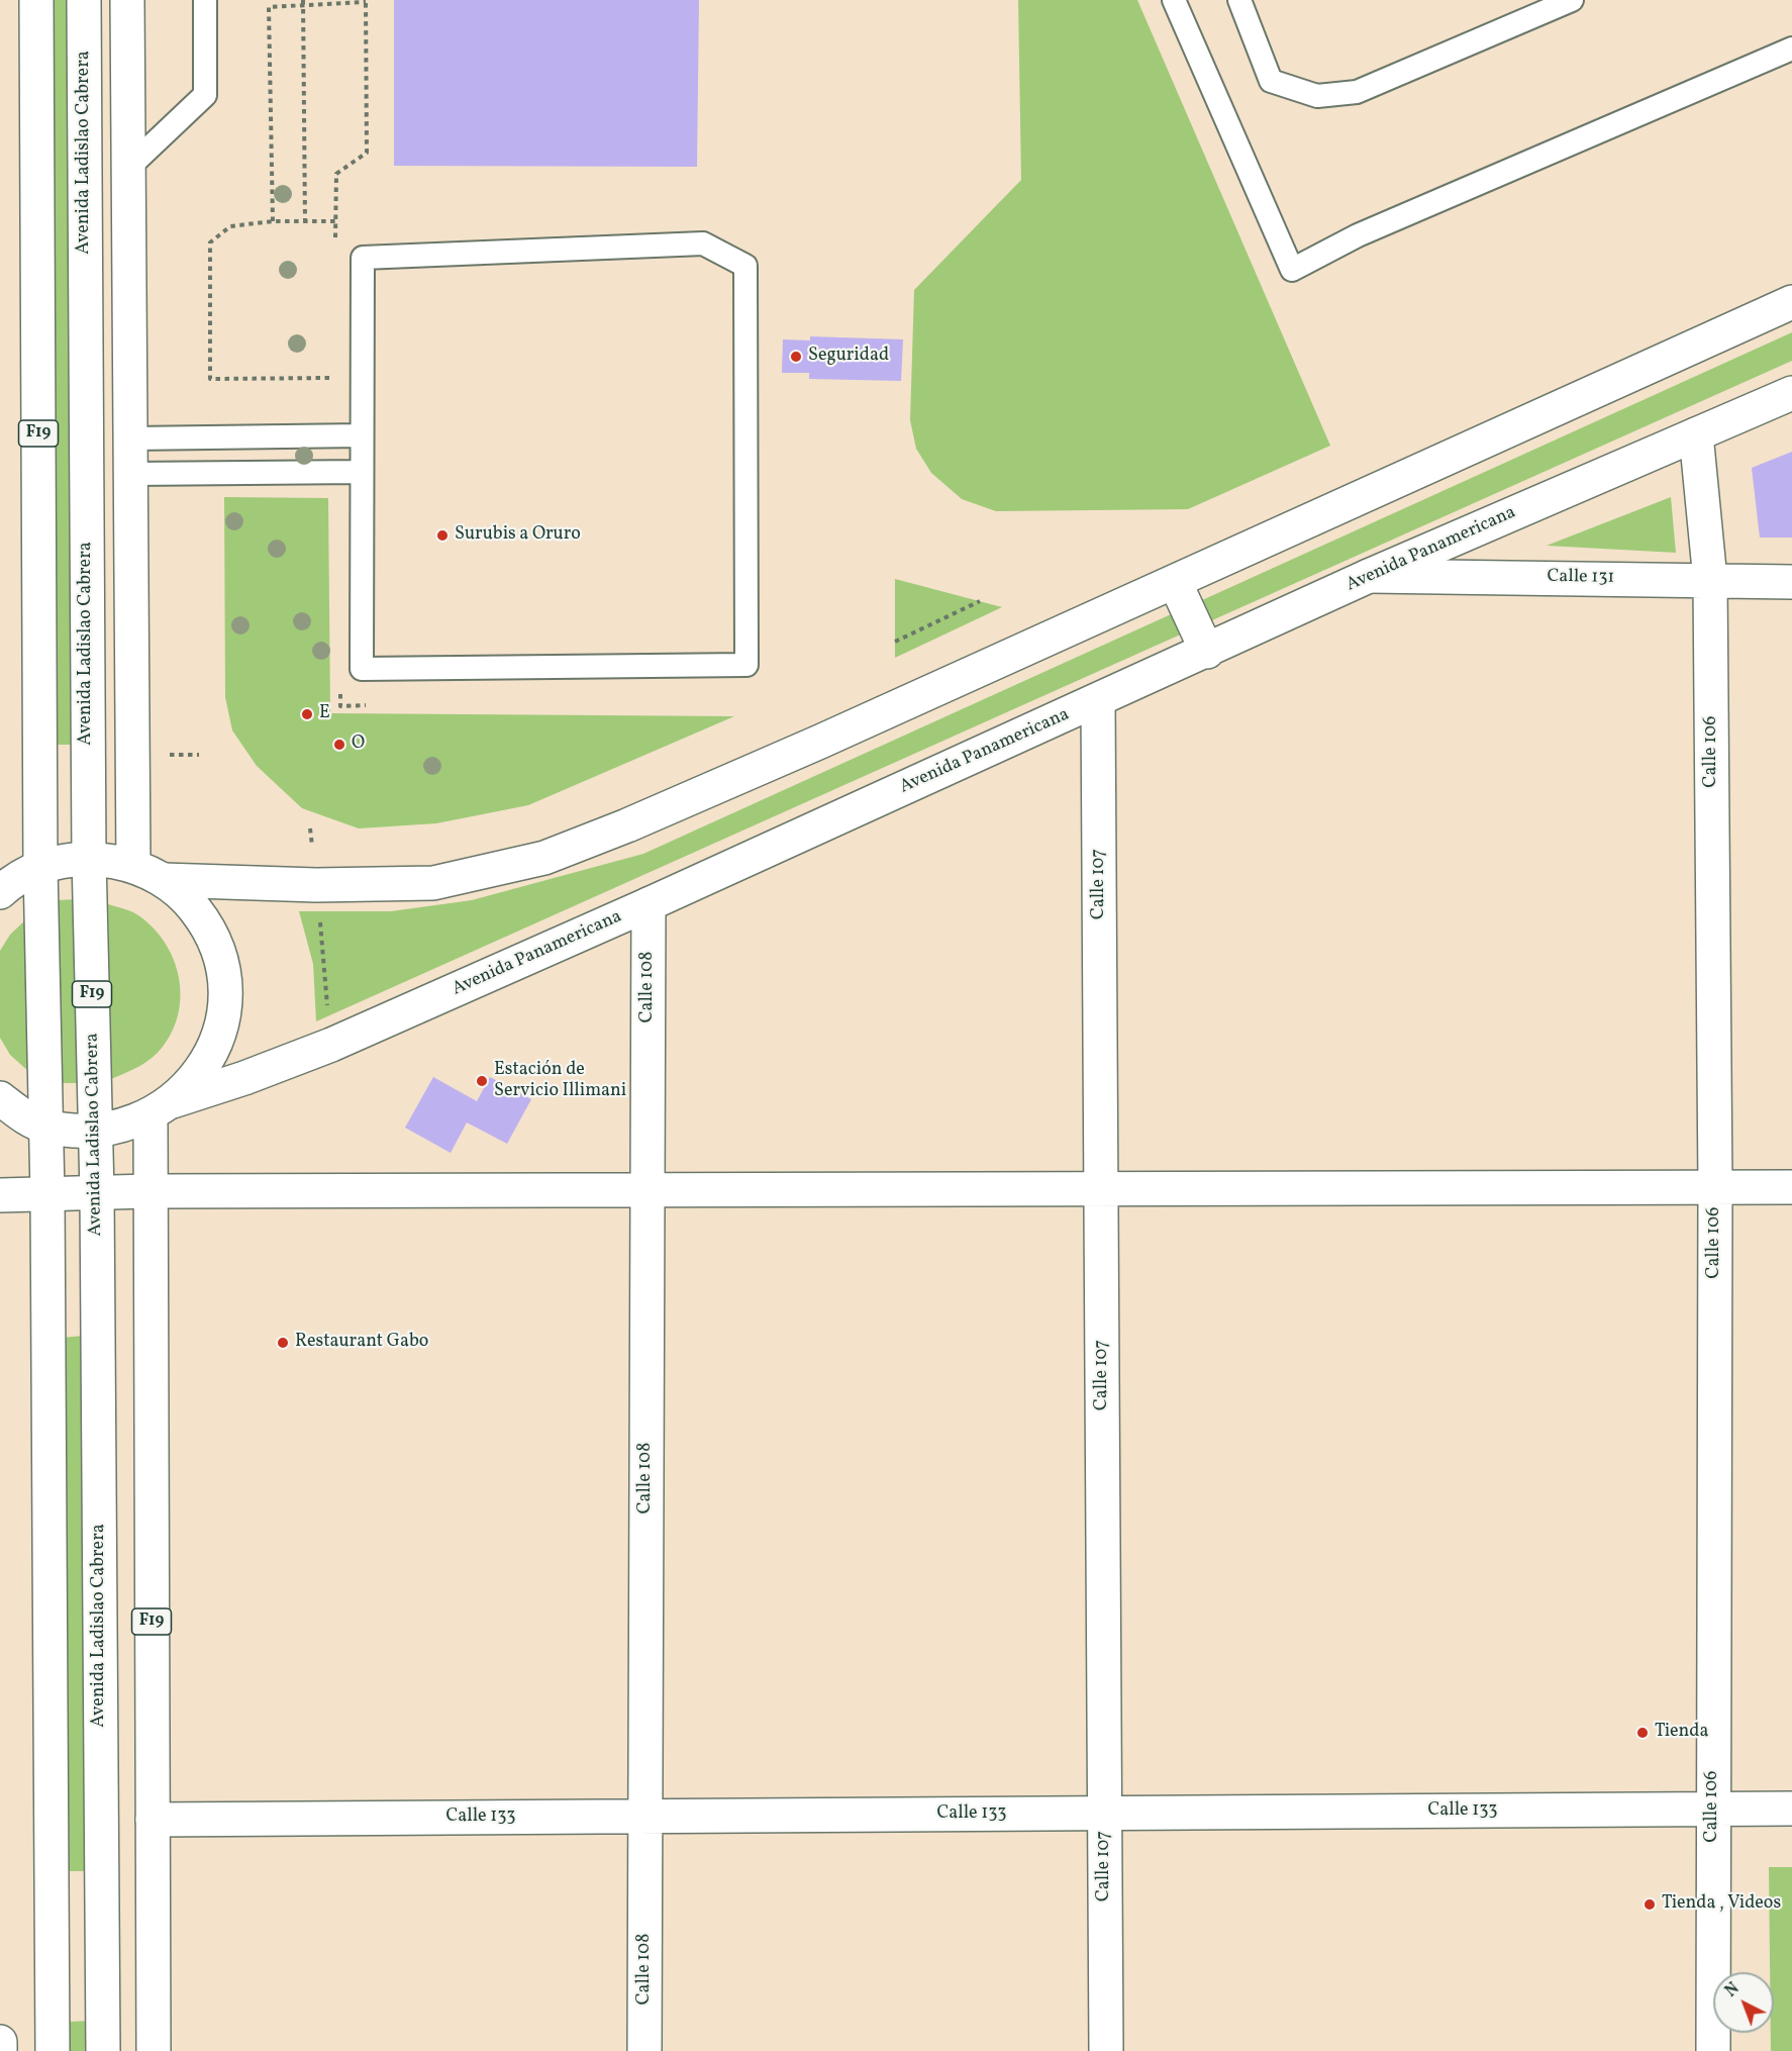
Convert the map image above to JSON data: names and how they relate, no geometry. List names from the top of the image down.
{
  "streets": {
    "main road": [
      "Avenida Ladislao Cabrera",
      "F19",
      "Avenida Panamericana",
      "Calle 131",
      "Calle 106",
      "Calle 107",
      "Calle 108",
      "Calle 133"
    ]
  },
  "crossings": [
    ["Avenida Ladislao Cabrera", "Avenida Panamericana"],
    ["F19", "Avenida Panamericana"],
    ["F19", "Calle 133"],
    ["Avenida Panamericana", "Calle 131"],
    ["Avenida Panamericana", "Calle 106"],
    ["Avenida Panamericana", "Calle 107"],
    ["Avenida Panamericana", "Calle 108"],
    ["Calle 131", "Calle 106"],
    ["Calle 106", "Calle 133"],
    ["Calle 107", "Calle 133"],
    ["Calle 108", "Calle 133"]
  ],
  "places": [
    "Seguridad",
    "Surubis a Oruro",
    "E",
    "O",
    "Estación de Servicio Illimani",
    "Restaurant Gabo",
    "Tienda",
    "Tienda , Videos"
  ],
  "north": "top left"
}
